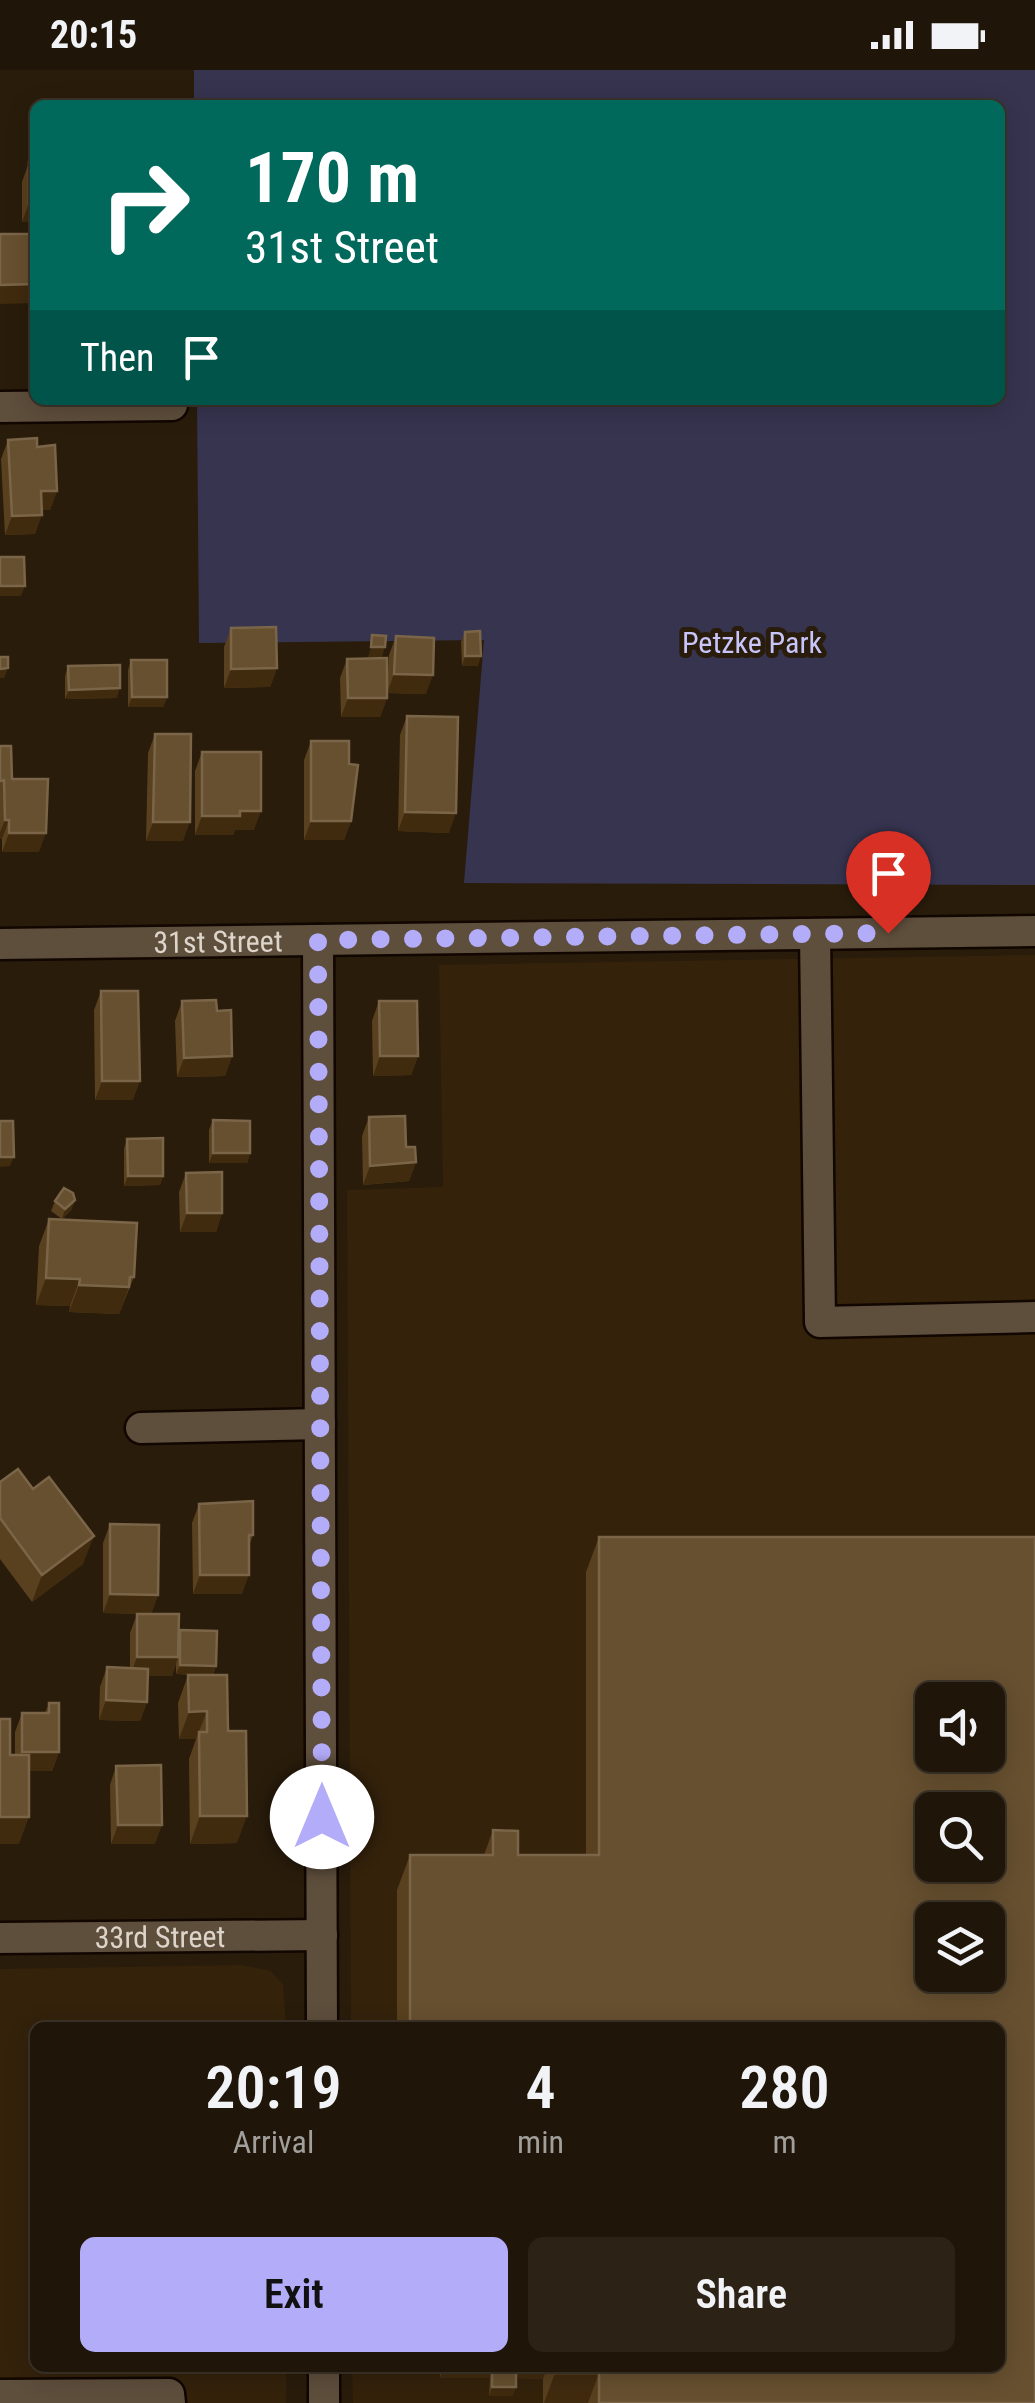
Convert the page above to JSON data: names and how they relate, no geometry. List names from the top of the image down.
{
  "streets": {
    "street": ["31st Street", "33rd Street"]
  },
  "parks": ["Petzke Park"],
  "page": {
    "status": "20:15",
    "turn": ["170 m", "31st Street"],
    "then": "Then",
    "eta": [
      "20:19",
      "Arrival",
      "4",
      "min",
      "280",
      "m"
    ],
    "buttons": ["Exit", "Share"]
  }
}
